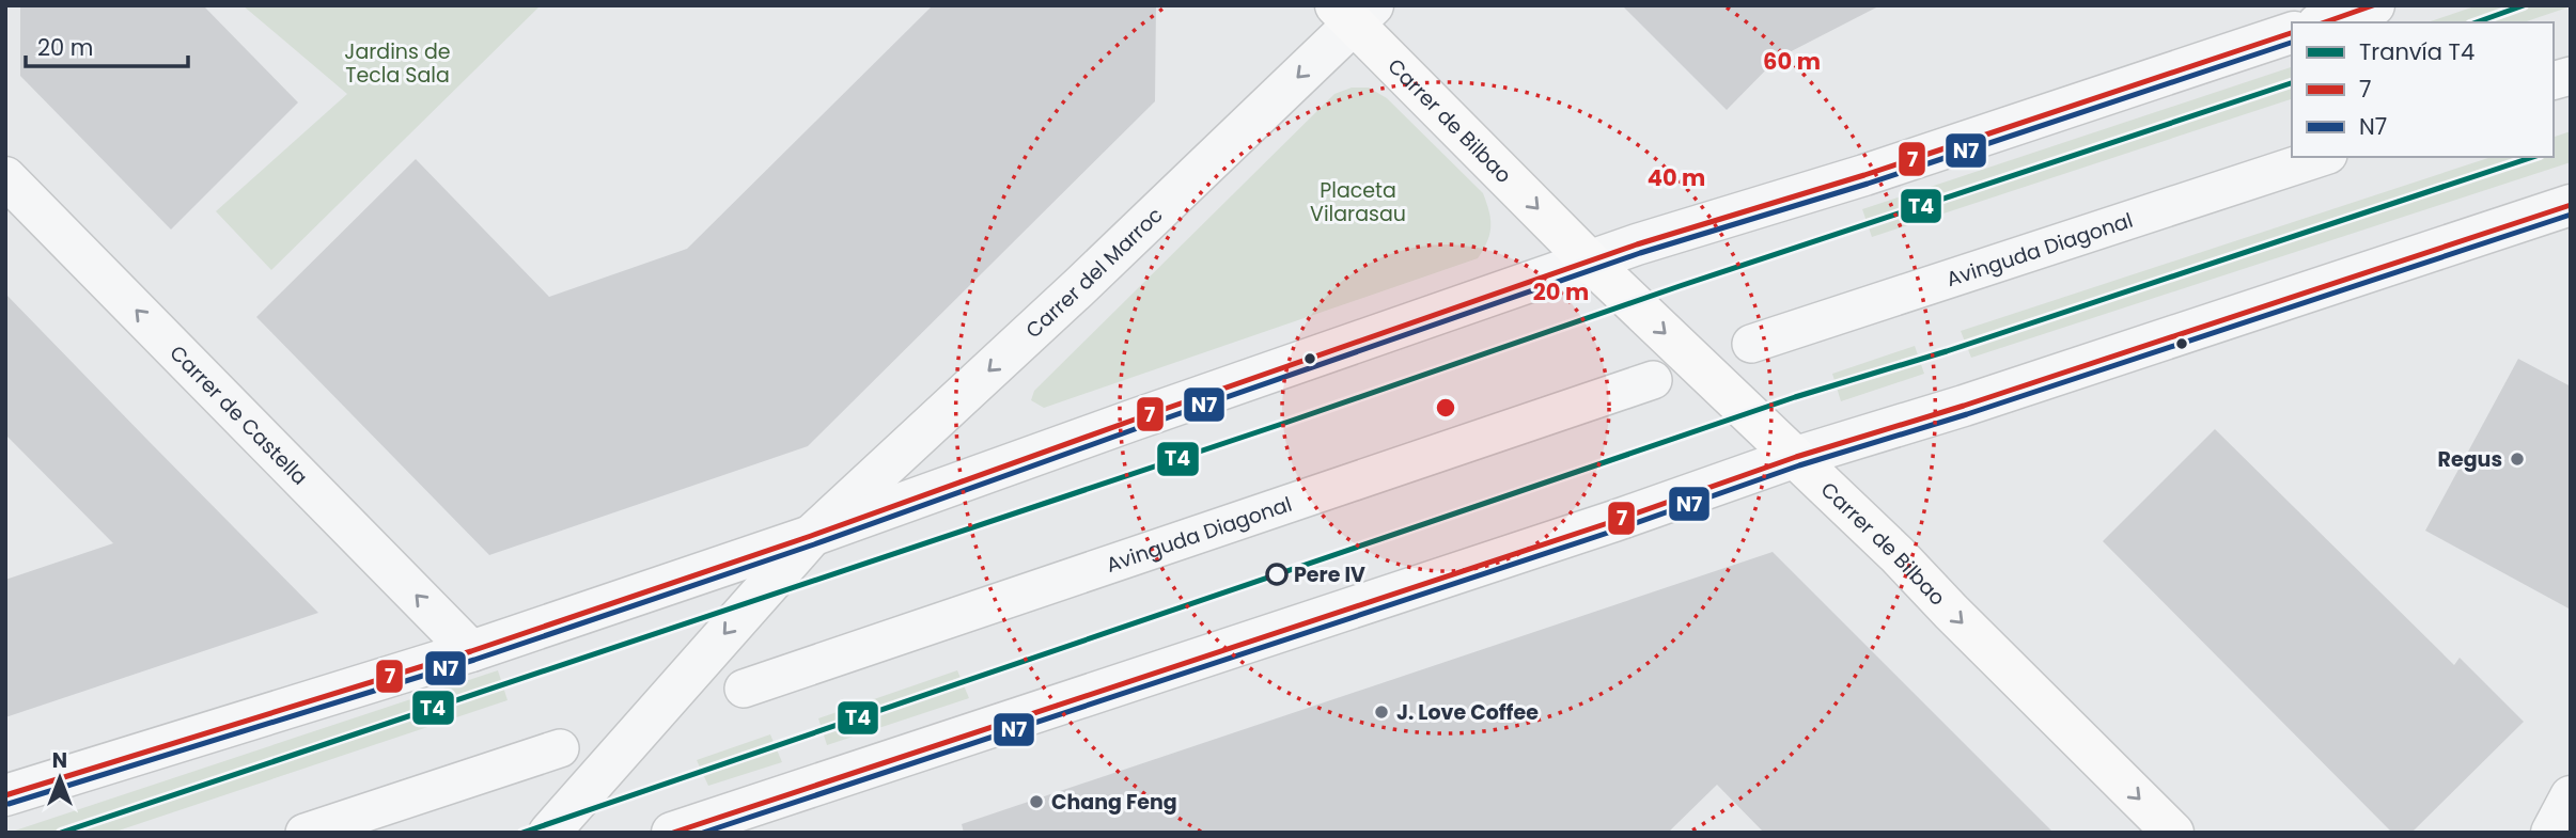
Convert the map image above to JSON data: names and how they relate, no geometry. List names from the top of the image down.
{
  "streets": {
    "main road": ["Carrer de Bilbao"],
    "street": ["Avinguda Diagonal", "Carrer del Marroc", "Carrer de Castella"]
  },
  "crossings": [
    ["Carrer de Bilbao", "Carrer del Marroc"]
  ],
  "one_way": ["Carrer de Bilbao", "Carrer del Marroc", "Carrer de Castella"],
  "parks": ["Jardins de Tecla Sala", "Placeta Vilarasau"],
  "places": [
    "Regus",
    "Pere IV",
    "J. Love Coffee",
    "Chang Feng"
  ],
  "lines": ["tram line T4", "transit line 7", "transit line N7"],
  "legend": ["Tranvía T4", "7", "N7"],
  "scale_bar": "20 m",
  "north": "top",
  "rings": ["60 m", "40 m", "20 m"]
}
